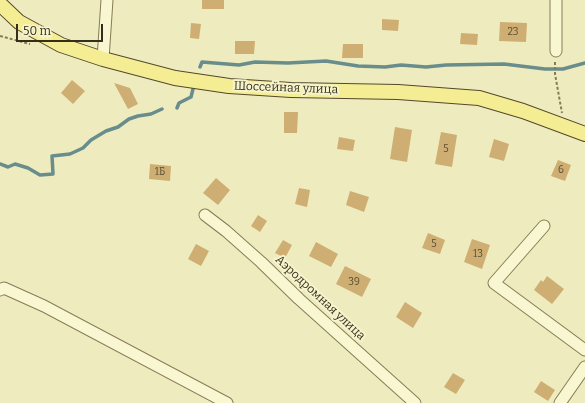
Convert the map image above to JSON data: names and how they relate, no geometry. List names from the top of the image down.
{
  "streets": {
    "main road": ["Шоссейная улица"],
    "street": ["Аэродромная улица"]
  },
  "house_numbers": [
    "23",
    "5",
    "6",
    "1Б",
    "5",
    "13",
    "39"
  ],
  "scale_bar": "50 m"
}
